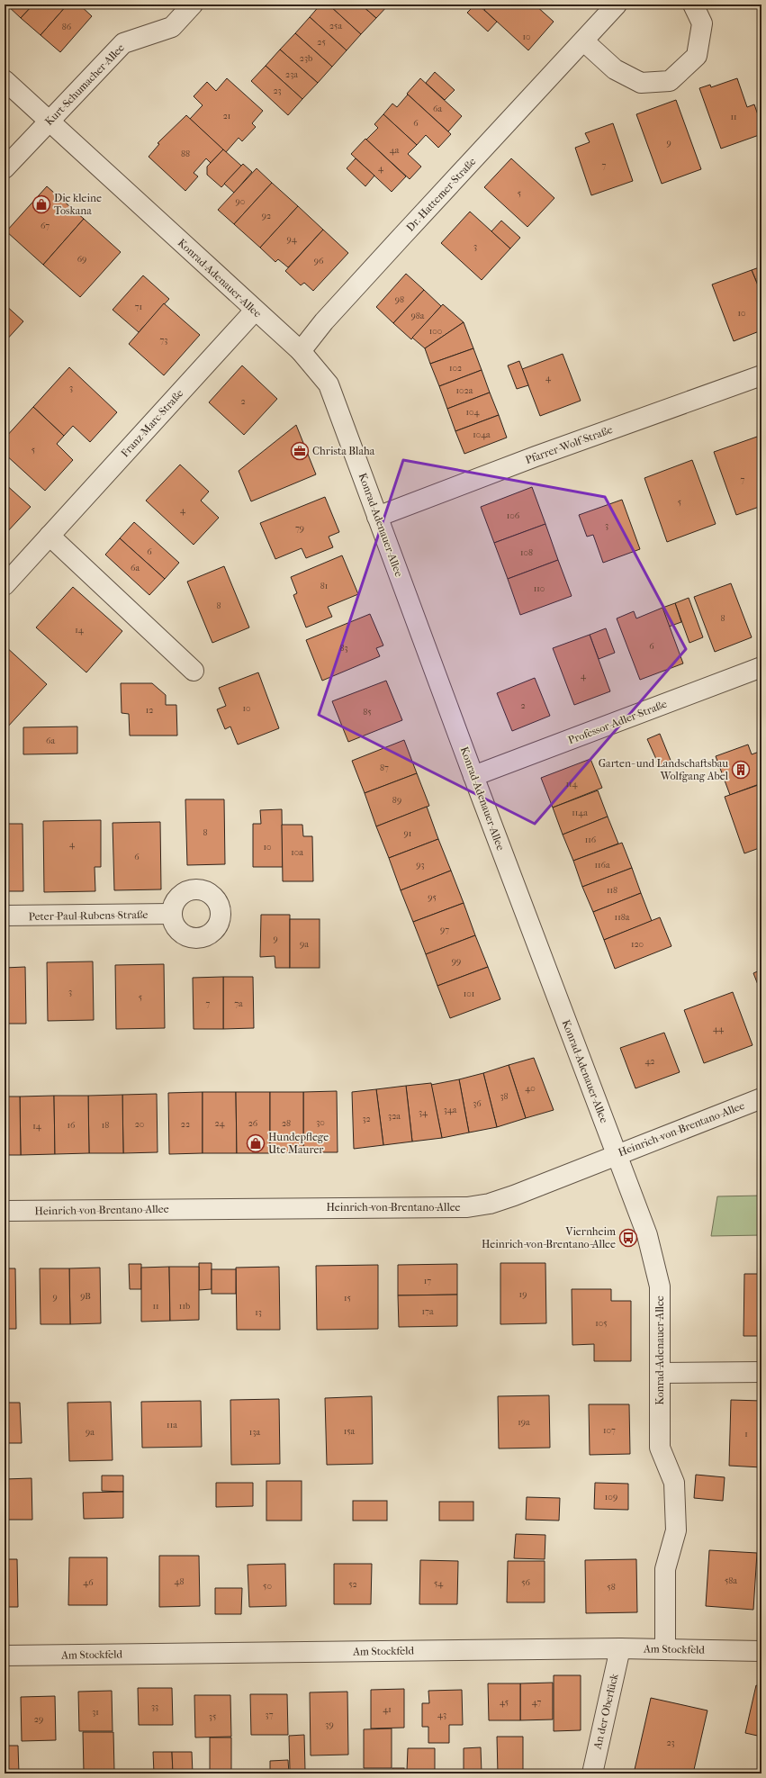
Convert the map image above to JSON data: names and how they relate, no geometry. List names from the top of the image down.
{
  "streets": {
    "street": [
      "Kurt-Schumacher-Allee",
      "Dr.-Hattemer-Straße",
      "Konrad-Adenauer-Allee",
      "Franz-Marc-Straße",
      "Pfarrer-Wolf-Straße",
      "Professor-Adler-Straße",
      "Peter-Paul-Rubens-Straße",
      "Heinrich-von-Brentano-Allee",
      "Am Stockfeld",
      "An der Oberlück"
    ]
  },
  "crossings": [
    ["Kurt-Schumacher-Allee", "Konrad-Adenauer-Allee"],
    ["Dr.-Hattemer-Straße", "Konrad-Adenauer-Allee"],
    ["Konrad-Adenauer-Allee", "Franz-Marc-Straße"],
    ["Konrad-Adenauer-Allee", "Pfarrer-Wolf-Straße"],
    ["Konrad-Adenauer-Allee", "Professor-Adler-Straße"],
    ["Konrad-Adenauer-Allee", "Heinrich-von-Brentano-Allee"],
    ["Konrad-Adenauer-Allee", "Am Stockfeld"],
    ["Am Stockfeld", "An der Oberlück"]
  ],
  "places": {
    "shop": ["Die kleine Toskana", "Hundepflege Ute Maurer"],
    "office": ["Christa Blaha"],
    "building": ["Garten- und Landschaftsbau Wolfgang Abel"],
    "bus stop": ["Viernheim Heinrich-von-Brentano-Allee"]
  },
  "house_numbers": [
    "25a",
    "86",
    "10",
    "25",
    "23b",
    "23a",
    "23",
    "6a",
    "21",
    "11",
    "6",
    "9",
    "4a",
    "88",
    "7",
    "4",
    "5",
    "90",
    "92",
    "67",
    "94",
    "3",
    "69",
    "96",
    "98",
    "71",
    "10",
    "98a",
    "100",
    "73",
    "102",
    "4",
    "3",
    "102a",
    "2",
    "104",
    "104a",
    "5",
    "7",
    "5",
    "4",
    "106",
    "3",
    "79",
    "6",
    "108",
    "6a",
    "81",
    "110",
    "8",
    "8",
    "14",
    "6",
    "83",
    "4",
    "2",
    "10",
    "12",
    "85",
    "6a",
    "87",
    "114",
    "89",
    "114a",
    "8",
    "91",
    "116",
    "4",
    "10",
    "10a",
    "6",
    "93",
    "116a",
    "118",
    "95",
    "118a",
    "97",
    "9",
    "9a",
    "120",
    "99",
    "3",
    "101",
    "5",
    "7",
    "7a",
    "44",
    "42",
    "40",
    "38",
    "36",
    "34a",
    "34",
    "32a",
    "32",
    "30",
    "24",
    "26",
    "28",
    "20",
    "22",
    "16",
    "18",
    "14",
    "17",
    "19",
    "9B",
    "9",
    "15",
    "11",
    "11b",
    "17a",
    "13",
    "105",
    "19a",
    "11a",
    "107",
    "15a",
    "9a",
    "13a",
    "1",
    "109",
    "58a",
    "48",
    "46",
    "56",
    "54",
    "52",
    "50",
    "58",
    "45",
    "47",
    "33",
    "41",
    "31",
    "37",
    "43",
    "35",
    "29",
    "39",
    "23"
  ]
}
